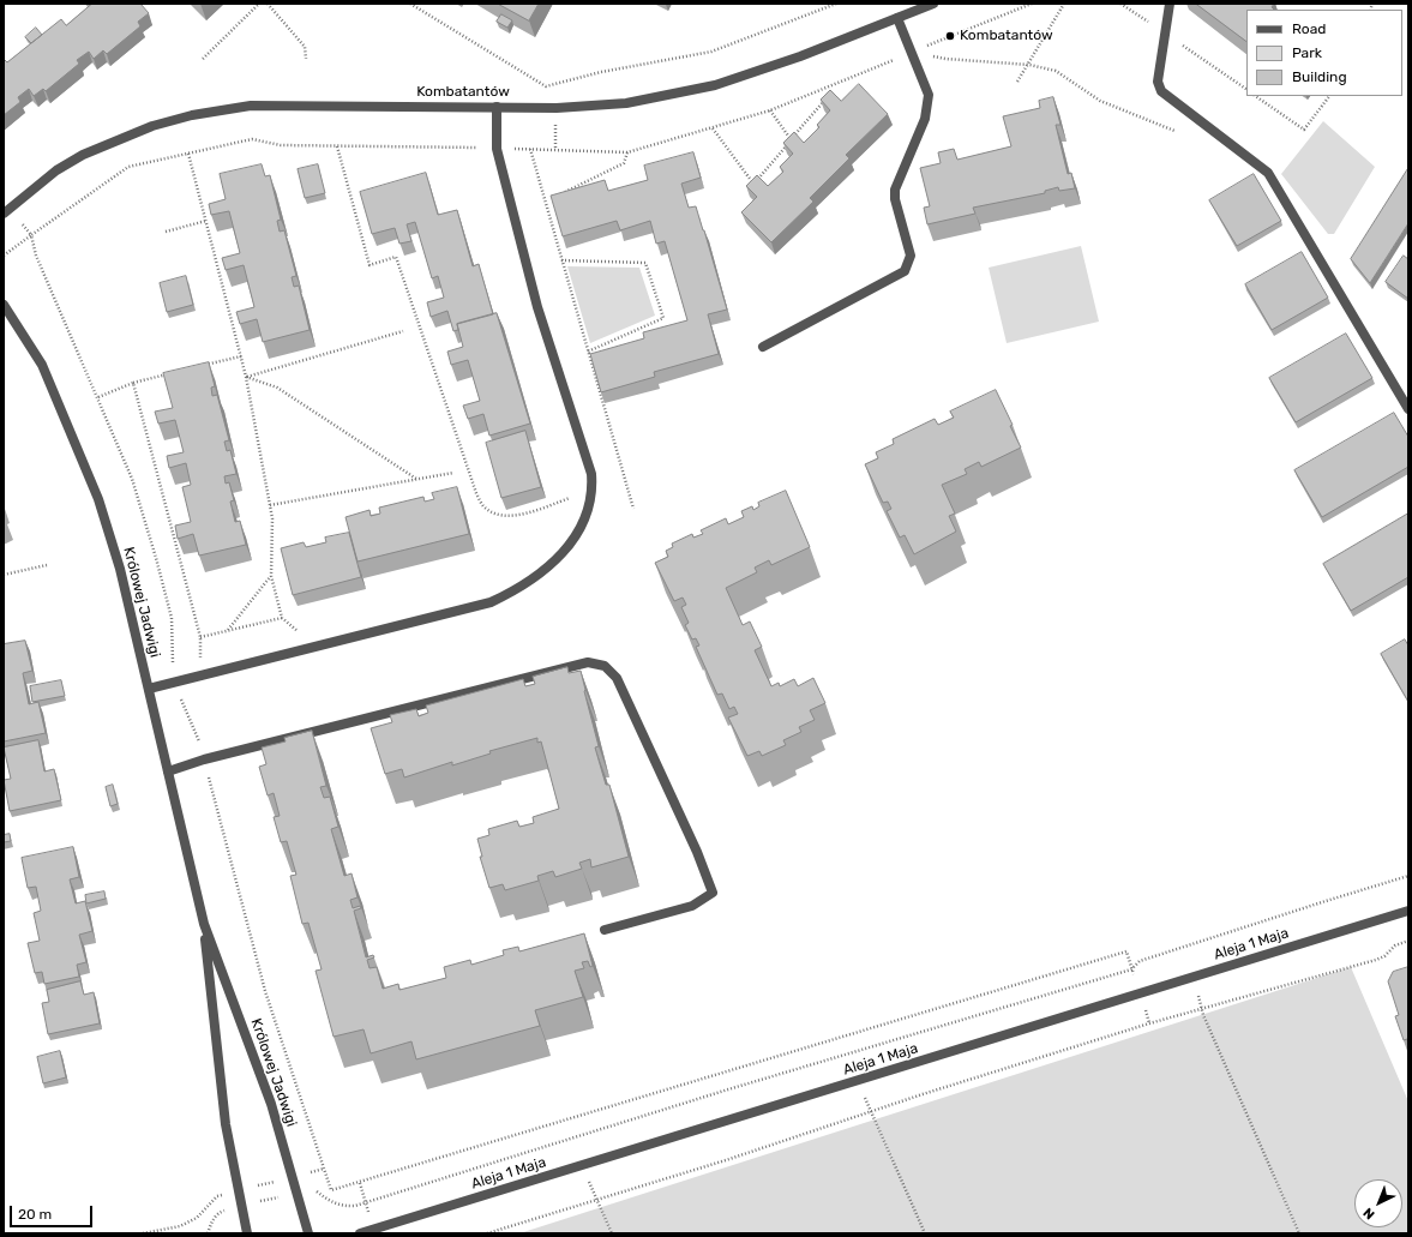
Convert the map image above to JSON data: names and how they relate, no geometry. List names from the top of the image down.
{
  "streets": {
    "street": ["Kombatantów", "Królowej Jadwigi", "Aleja 1 Maja"]
  },
  "places": ["Kombatantów"],
  "legend": ["Road", "Park", "Building"],
  "scale_bar": "20 m",
  "north": "bottom left"
}
